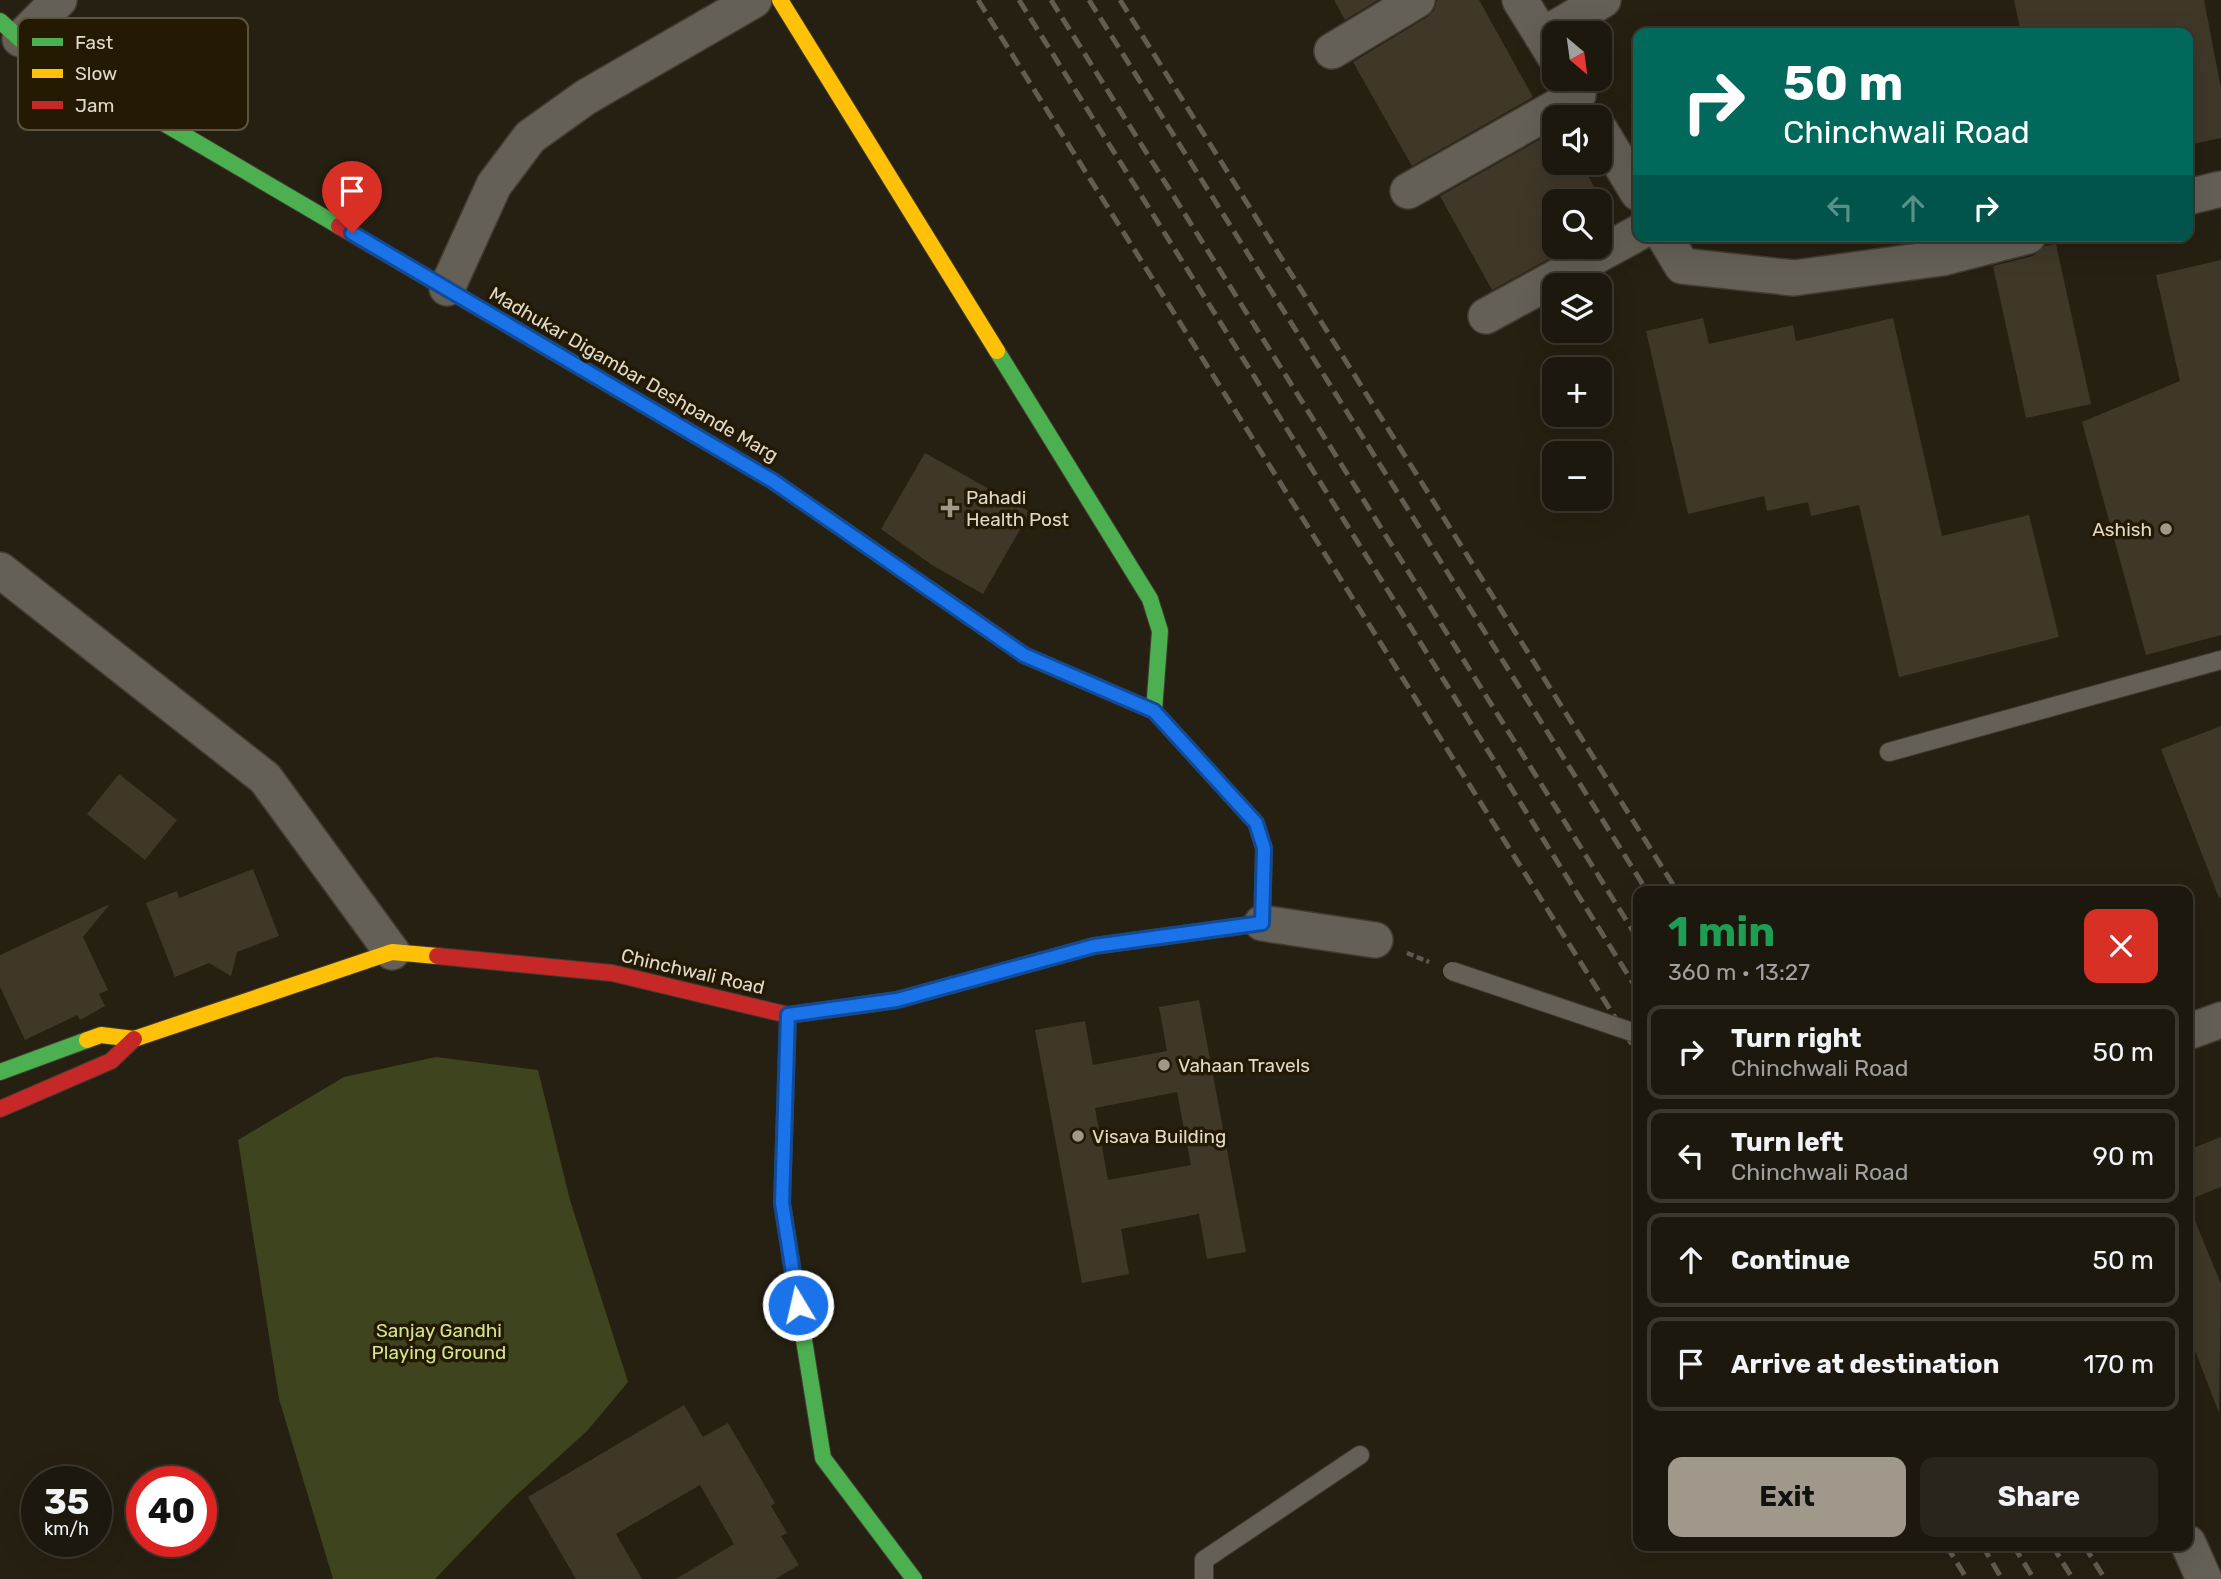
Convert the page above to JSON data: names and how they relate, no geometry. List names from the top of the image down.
{
  "streets": {
    "street": ["Madhukar Digambar Deshpande Marg", "Chinchwali Road"]
  },
  "parks": ["Sanjay Gandhi Playing Ground"],
  "places": {
    "health": ["Pahadi Health Post"],
    "other": ["Ashish", "Vahaan Travels", "Visava Building"]
  },
  "legend": ["Fast", "Slow", "Jam"],
  "north": "bottom right",
  "page": {
    "map_buttons": ["+", "−"],
    "turn": ["50 m", "Chinchwali Road"],
    "heading": ["1 min", "360 m · 13:27"],
    "list": [
      {
        "name": "Turn right",
        "note": "Chinchwali Road",
        "value": "50 m"
      },
      {
        "name": "Turn left",
        "note": "Chinchwali Road",
        "value": "90 m"
      },
      {
        "name": "Continue",
        "value": "50 m"
      },
      {
        "name": "Arrive at destination",
        "value": "170 m"
      }
    ],
    "buttons": ["Exit", "Share"],
    "speed": "35 km/h",
    "limit": "40"
  }
}
